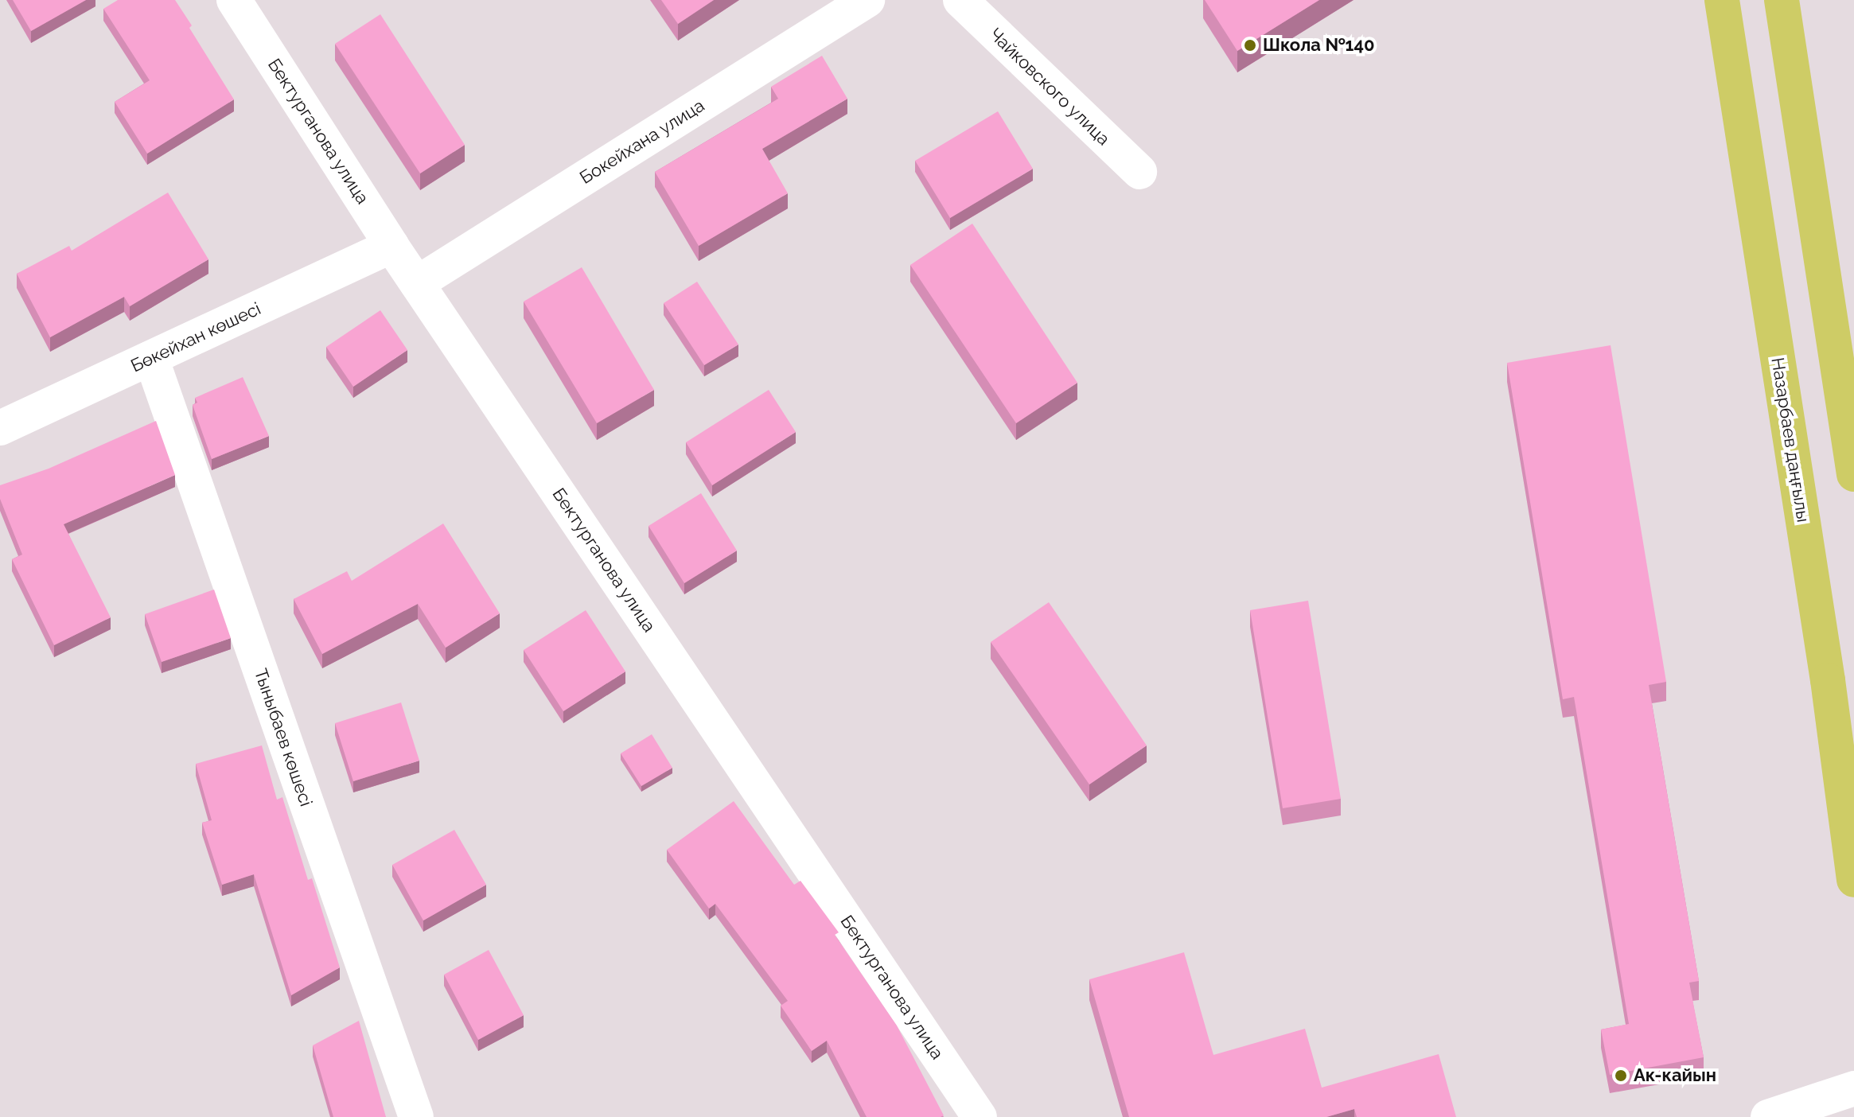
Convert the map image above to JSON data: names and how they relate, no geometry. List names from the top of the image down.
{
  "streets": {
    "main road": ["Назарбаев даңғылы"],
    "street": [
      "Чайковского улица",
      "Бектурганова улица",
      "Бокейхана улица",
      "Бөкейхан көшесі",
      "Тыныбаев көшесі"
    ]
  },
  "crossings": [
    ["Бектурганова улица", "Бокейхана улица"],
    ["Бектурганова улица", "Бөкейхан көшесі"],
    ["Бөкейхан көшесі", "Тыныбаев көшесі"]
  ],
  "places": ["Школа №140", "Ак-кайын"]
}
